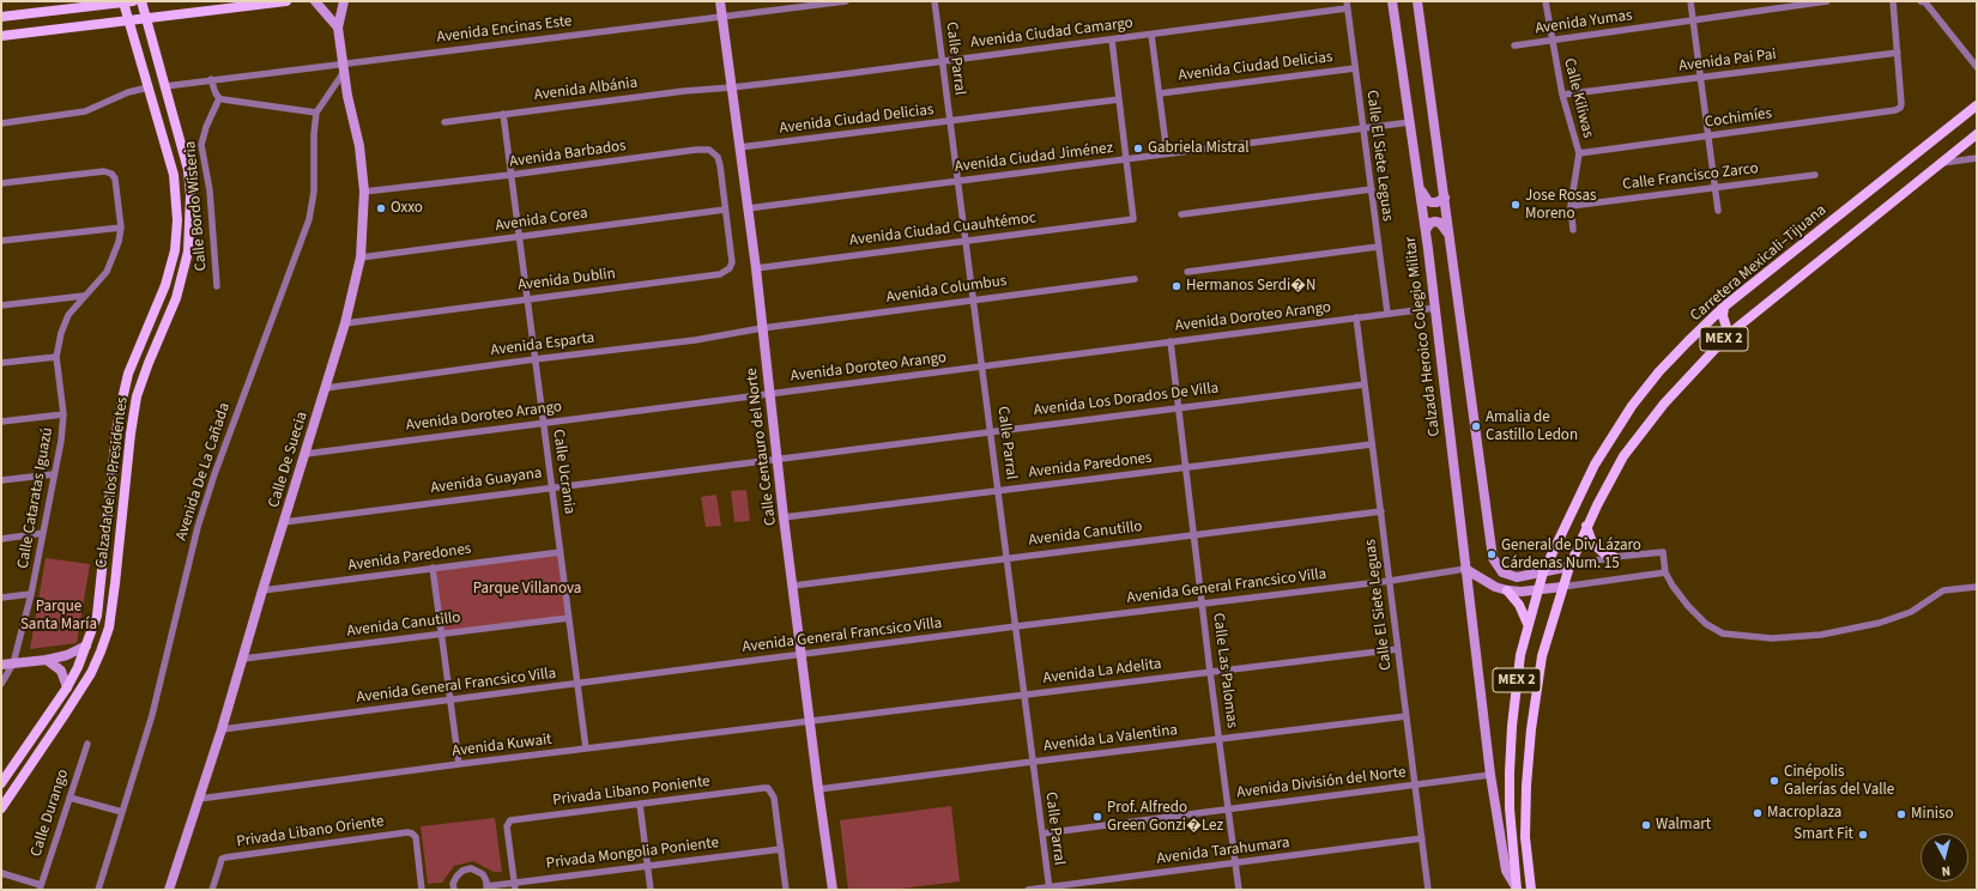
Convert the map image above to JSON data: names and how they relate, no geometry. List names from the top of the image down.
{
  "streets": {
    "main road": ["Carretera Mexicali–Tijuana", "MEX 2", "Calzada de los Presidentes"],
    "street": [
      "Avenida Yumas",
      "Avenida Encinas Este",
      "Avenida Ciudad Camargo",
      "Calle Parral",
      "Avenida Pai Pai",
      "Avenida Ciudad Delicias",
      "Avenida Albánia",
      "Calle Kiliwas",
      "Cochimíes",
      "Avenida Barbados",
      "Calle El Siete Leguas",
      "Avenida Ciudad Jiménez",
      "Calle Francisco Zarco",
      "Calle Bordo Wisteria",
      "Avenida Corea",
      "Avenida Ciudad Cuauhtémoc",
      "Avenida Dublin",
      "Avenida Columbus",
      "Avenida Doroteo Arango",
      "Calzada Heroico Colegio Militar",
      "Avenida Esparta",
      "Avenida Los Dorados De Villa",
      "Calle Centauro del Norte",
      "Calle De Suecia",
      "Avenida Paredones",
      "Avenida De La Cañada",
      "Calle Ucrania",
      "Avenida Guayana",
      "Calle Cataratas Iguazú",
      "Avenida Canutillo",
      "Avenida General Francsico Villa",
      "Calle Las Palomas",
      "Avenida La Adelita",
      "Avenida La Valentina",
      "Avenida Kuwait",
      "Avenida División del Norte",
      "Privada Libano Poniente",
      "Calle Durango",
      "Privada Libano Oriente",
      "Avenida Tarahumara",
      "Privada Mongolia Poniente"
    ]
  },
  "crossings": [
    ["Avenida Yumas", "Calle Kiliwas"],
    ["Avenida Encinas Este", "Calle Centauro del Norte"],
    ["Avenida Encinas Este", "Calle De Suecia"],
    ["Avenida Encinas Este", "Avenida De La Cañada"],
    ["Avenida Encinas Este", "Calzada de los Presidentes"],
    ["Avenida Ciudad Camargo", "Calle Parral"],
    ["Avenida Ciudad Camargo", "Avenida Albánia"],
    ["Avenida Ciudad Camargo", "Calle El Siete Leguas"],
    ["Avenida Ciudad Camargo", "Calle Centauro del Norte"],
    ["Calle Parral", "Avenida Ciudad Delicias"],
    ["Calle Parral", "Avenida Ciudad Jiménez"],
    ["Calle Parral", "Avenida Ciudad Cuauhtémoc"],
    ["Calle Parral", "Avenida Columbus"],
    ["Calle Parral", "Avenida Doroteo Arango"],
    ["Calle Parral", "Avenida Los Dorados De Villa"],
    ["Calle Parral", "Avenida Paredones"],
    ["Calle Parral", "Avenida Canutillo"],
    ["Calle Parral", "Avenida General Francsico Villa"],
    ["Calle Parral", "Avenida La Adelita"],
    ["Calle Parral", "Avenida La Valentina"],
    ["Calle Parral", "Avenida División del Norte"],
    ["Calle Parral", "Avenida Tarahumara"],
    ["Avenida Pai Pai", "Calle Kiliwas"],
    ["Avenida Pai Pai", "Cochimíes"],
    ["Avenida Ciudad Delicias", "Calle El Siete Leguas"],
    ["Avenida Ciudad Delicias", "Calle Centauro del Norte"],
    ["Avenida Albánia", "Calle Centauro del Norte"],
    ["Avenida Albánia", "Calle Ucrania"],
    ["Calle Kiliwas", "Cochimíes"],
    ["Calle Kiliwas", "Calle Francisco Zarco"],
    ["Avenida Barbados", "Avenida Corea"],
    ["Avenida Barbados", "Avenida Dublin"],
    ["Avenida Barbados", "Calle De Suecia"],
    ["Avenida Barbados", "Calle Ucrania"],
    ["Calle El Siete Leguas", "Avenida Ciudad Jiménez"],
    ["Calle El Siete Leguas", "Avenida Doroteo Arango"],
    ["Calle El Siete Leguas", "Avenida Los Dorados De Villa"],
    ["Calle El Siete Leguas", "Avenida Paredones"],
    ["Calle El Siete Leguas", "Avenida Canutillo"],
    ["Calle El Siete Leguas", "Avenida General Francsico Villa"],
    ["Calle El Siete Leguas", "Avenida La Adelita"],
    ["Calle El Siete Leguas", "Avenida La Valentina"],
    ["Calle El Siete Leguas", "Avenida División del Norte"],
    ["Calle El Siete Leguas", "Avenida Tarahumara"],
    ["Avenida Ciudad Jiménez", "Avenida Ciudad Cuauhtémoc"],
    ["Avenida Ciudad Jiménez", "Calzada Heroico Colegio Militar"],
    ["Avenida Ciudad Jiménez", "Calle Centauro del Norte"],
    ["Avenida Corea", "Avenida Dublin"],
    ["Avenida Corea", "Calle De Suecia"],
    ["Avenida Corea", "Calle Ucrania"],
    ["Avenida Ciudad Cuauhtémoc", "Calle Centauro del Norte"],
    ["Carretera Mexicali–Tijuana", "Calzada Heroico Colegio Militar"],
    ["Avenida Dublin", "Calle De Suecia"],
    ["Avenida Dublin", "Calle Ucrania"],
    ["Avenida Columbus", "Avenida Esparta"],
    ["Avenida Columbus", "Calle Centauro del Norte"],
    ["Avenida Doroteo Arango", "Calzada Heroico Colegio Militar"],
    ["Avenida Doroteo Arango", "Calle Centauro del Norte"],
    ["Avenida Doroteo Arango", "Calle De Suecia"],
    ["Avenida Doroteo Arango", "Calle Ucrania"],
    ["Avenida Doroteo Arango", "Calle Las Palomas"],
    ["Calzada Heroico Colegio Militar", "Avenida General Francsico Villa"],
    ["Calzada Heroico Colegio Militar", "Avenida División del Norte"],
    ["Avenida Esparta", "Calle Centauro del Norte"],
    ["Avenida Esparta", "Calle De Suecia"],
    ["Avenida Esparta", "Calle Ucrania"],
    ["Avenida Los Dorados De Villa", "Calle Centauro del Norte"],
    ["Avenida Los Dorados De Villa", "Avenida Guayana"],
    ["Avenida Los Dorados De Villa", "Calle Las Palomas"],
    ["Calle Centauro del Norte", "Avenida Paredones"],
    ["Calle Centauro del Norte", "Avenida Guayana"],
    ["Calle Centauro del Norte", "Avenida Canutillo"],
    ["Calle Centauro del Norte", "Avenida General Francsico Villa"],
    ["Calle Centauro del Norte", "Avenida La Adelita"],
    ["Calle Centauro del Norte", "Avenida La Valentina"],
    ["Calle Centauro del Norte", "Avenida Kuwait"],
    ["Calle De Suecia", "Avenida Paredones"],
    ["Calle De Suecia", "Avenida De La Cañada"],
    ["Calle De Suecia", "Avenida Guayana"],
    ["Calle De Suecia", "Avenida Canutillo"],
    ["Calle De Suecia", "Avenida General Francsico Villa"],
    ["Calle De Suecia", "Avenida Kuwait"],
    ["Avenida Paredones", "Calle Ucrania"],
    ["Avenida Paredones", "Calle Las Palomas"],
    ["Calle Ucrania", "Avenida Guayana"],
    ["Calle Ucrania", "Avenida Canutillo"],
    ["Calle Ucrania", "Avenida General Francsico Villa"],
    ["Calle Ucrania", "Avenida Kuwait"],
    ["Avenida Canutillo", "Calle Las Palomas"],
    ["Avenida General Francsico Villa", "Calle Las Palomas"],
    ["Calle Las Palomas", "Avenida La Adelita"],
    ["Calle Las Palomas", "Avenida La Valentina"],
    ["Calle Las Palomas", "Avenida División del Norte"],
    ["Calle Las Palomas", "Avenida Tarahumara"],
    ["Avenida La Adelita", "Avenida Kuwait"],
    ["Privada Libano Poniente", "Privada Mongolia Poniente"]
  ],
  "parks": ["Parque Villanova", "Parque Santa María"],
  "places": [
    "Gabriela Mistral",
    "Jose Rosas Moreno",
    "Oxxo",
    "Hermanos Serdi�N",
    "Amalia de Castillo Ledon",
    "General de Div Lázaro Cárdenas Num. 15",
    "Cinépolis Galerías del Valle",
    "Macroplaza",
    "Miniso",
    "Prof. Alfredo Green Gonzi�Lez",
    "Walmart",
    "Smart Fit"
  ],
  "north": "bottom"
}
